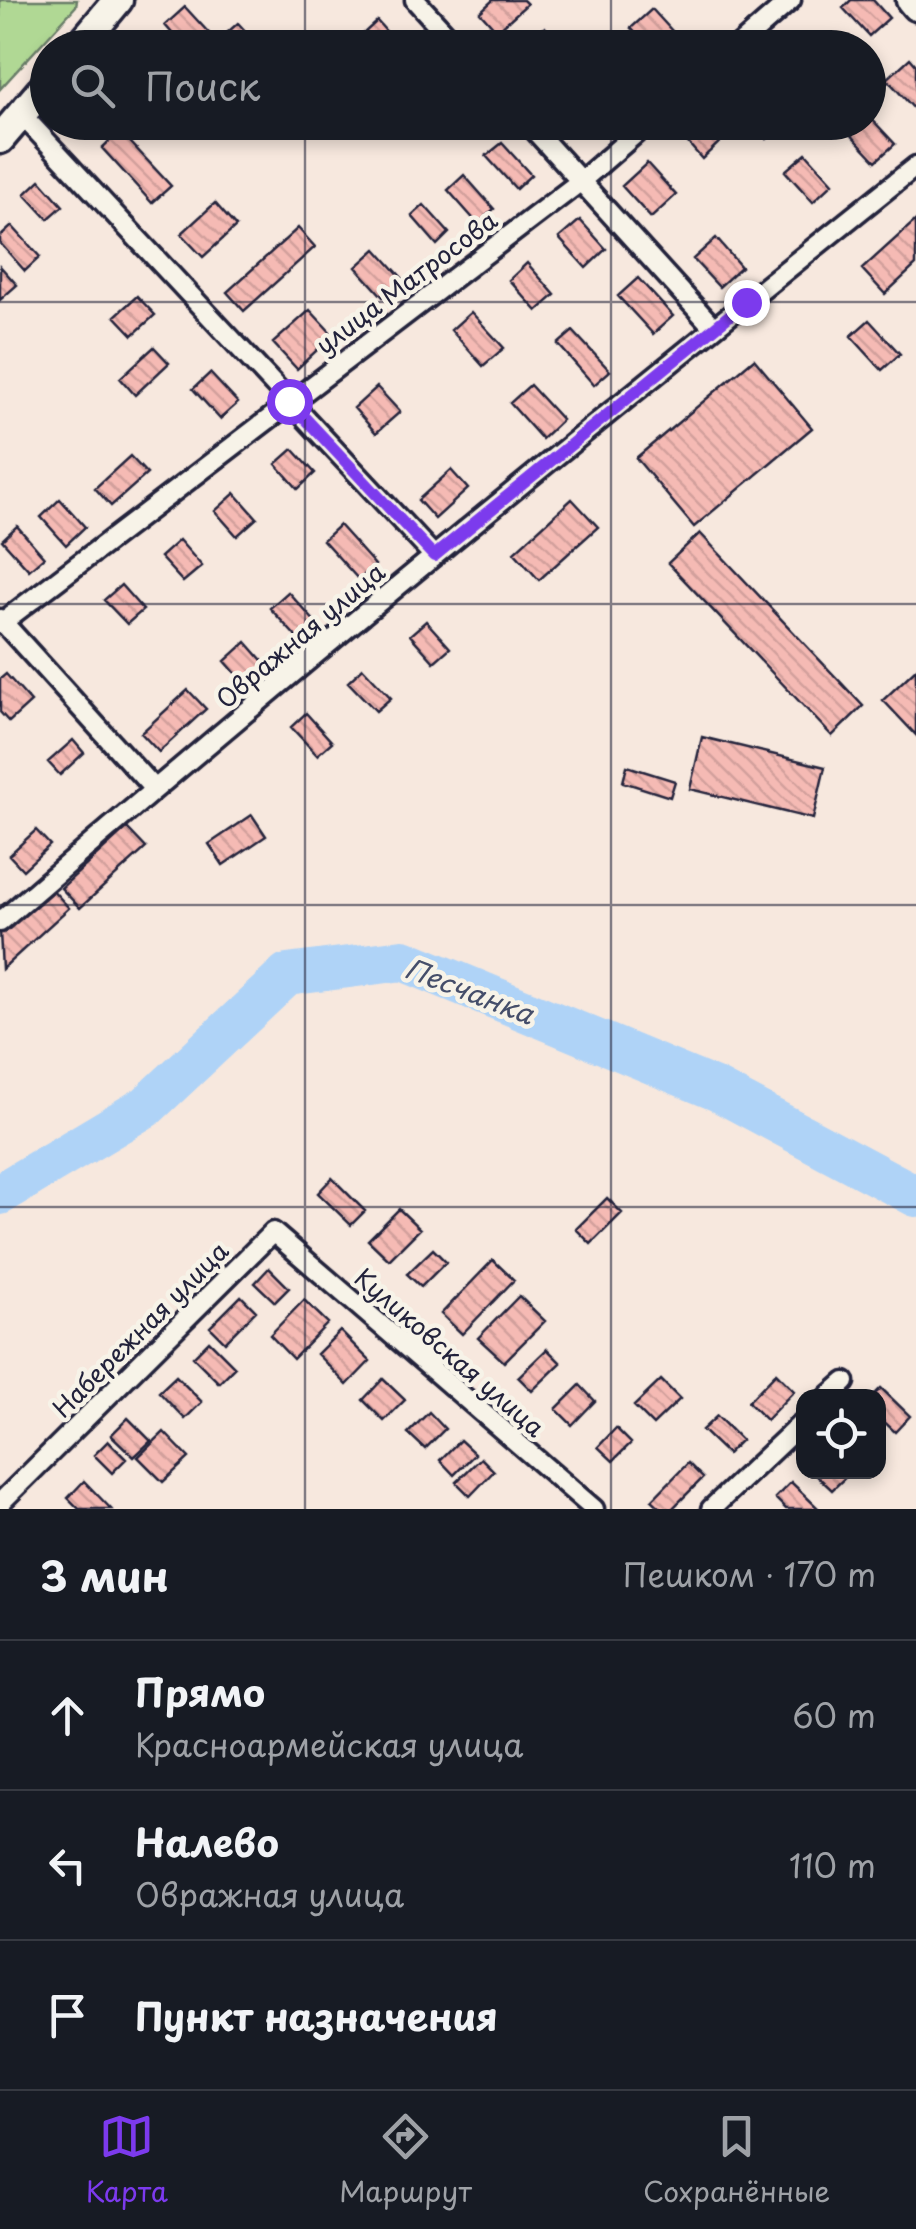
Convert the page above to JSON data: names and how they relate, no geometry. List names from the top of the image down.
{
  "streets": {
    "street": [
      "улица Матросова",
      "Овражная улица",
      "Набережная улица",
      "Куликовская улица"
    ]
  },
  "crossings": [
    ["Набережная улица", "Куликовская улица"]
  ],
  "water": ["Песчанка"],
  "page": {
    "search": "Поиск",
    "heading": ["3 мин", "Пешком · 170 m"],
    "list": [
      ["Прямо", "Красноармейская улица", "60 m"],
      ["Налево", "Овражная улица", "110 m"],
      "Пункт назначения"
    ],
    "nav": ["Карта", "Маршрут", "Сохранённые"]
  }
}
